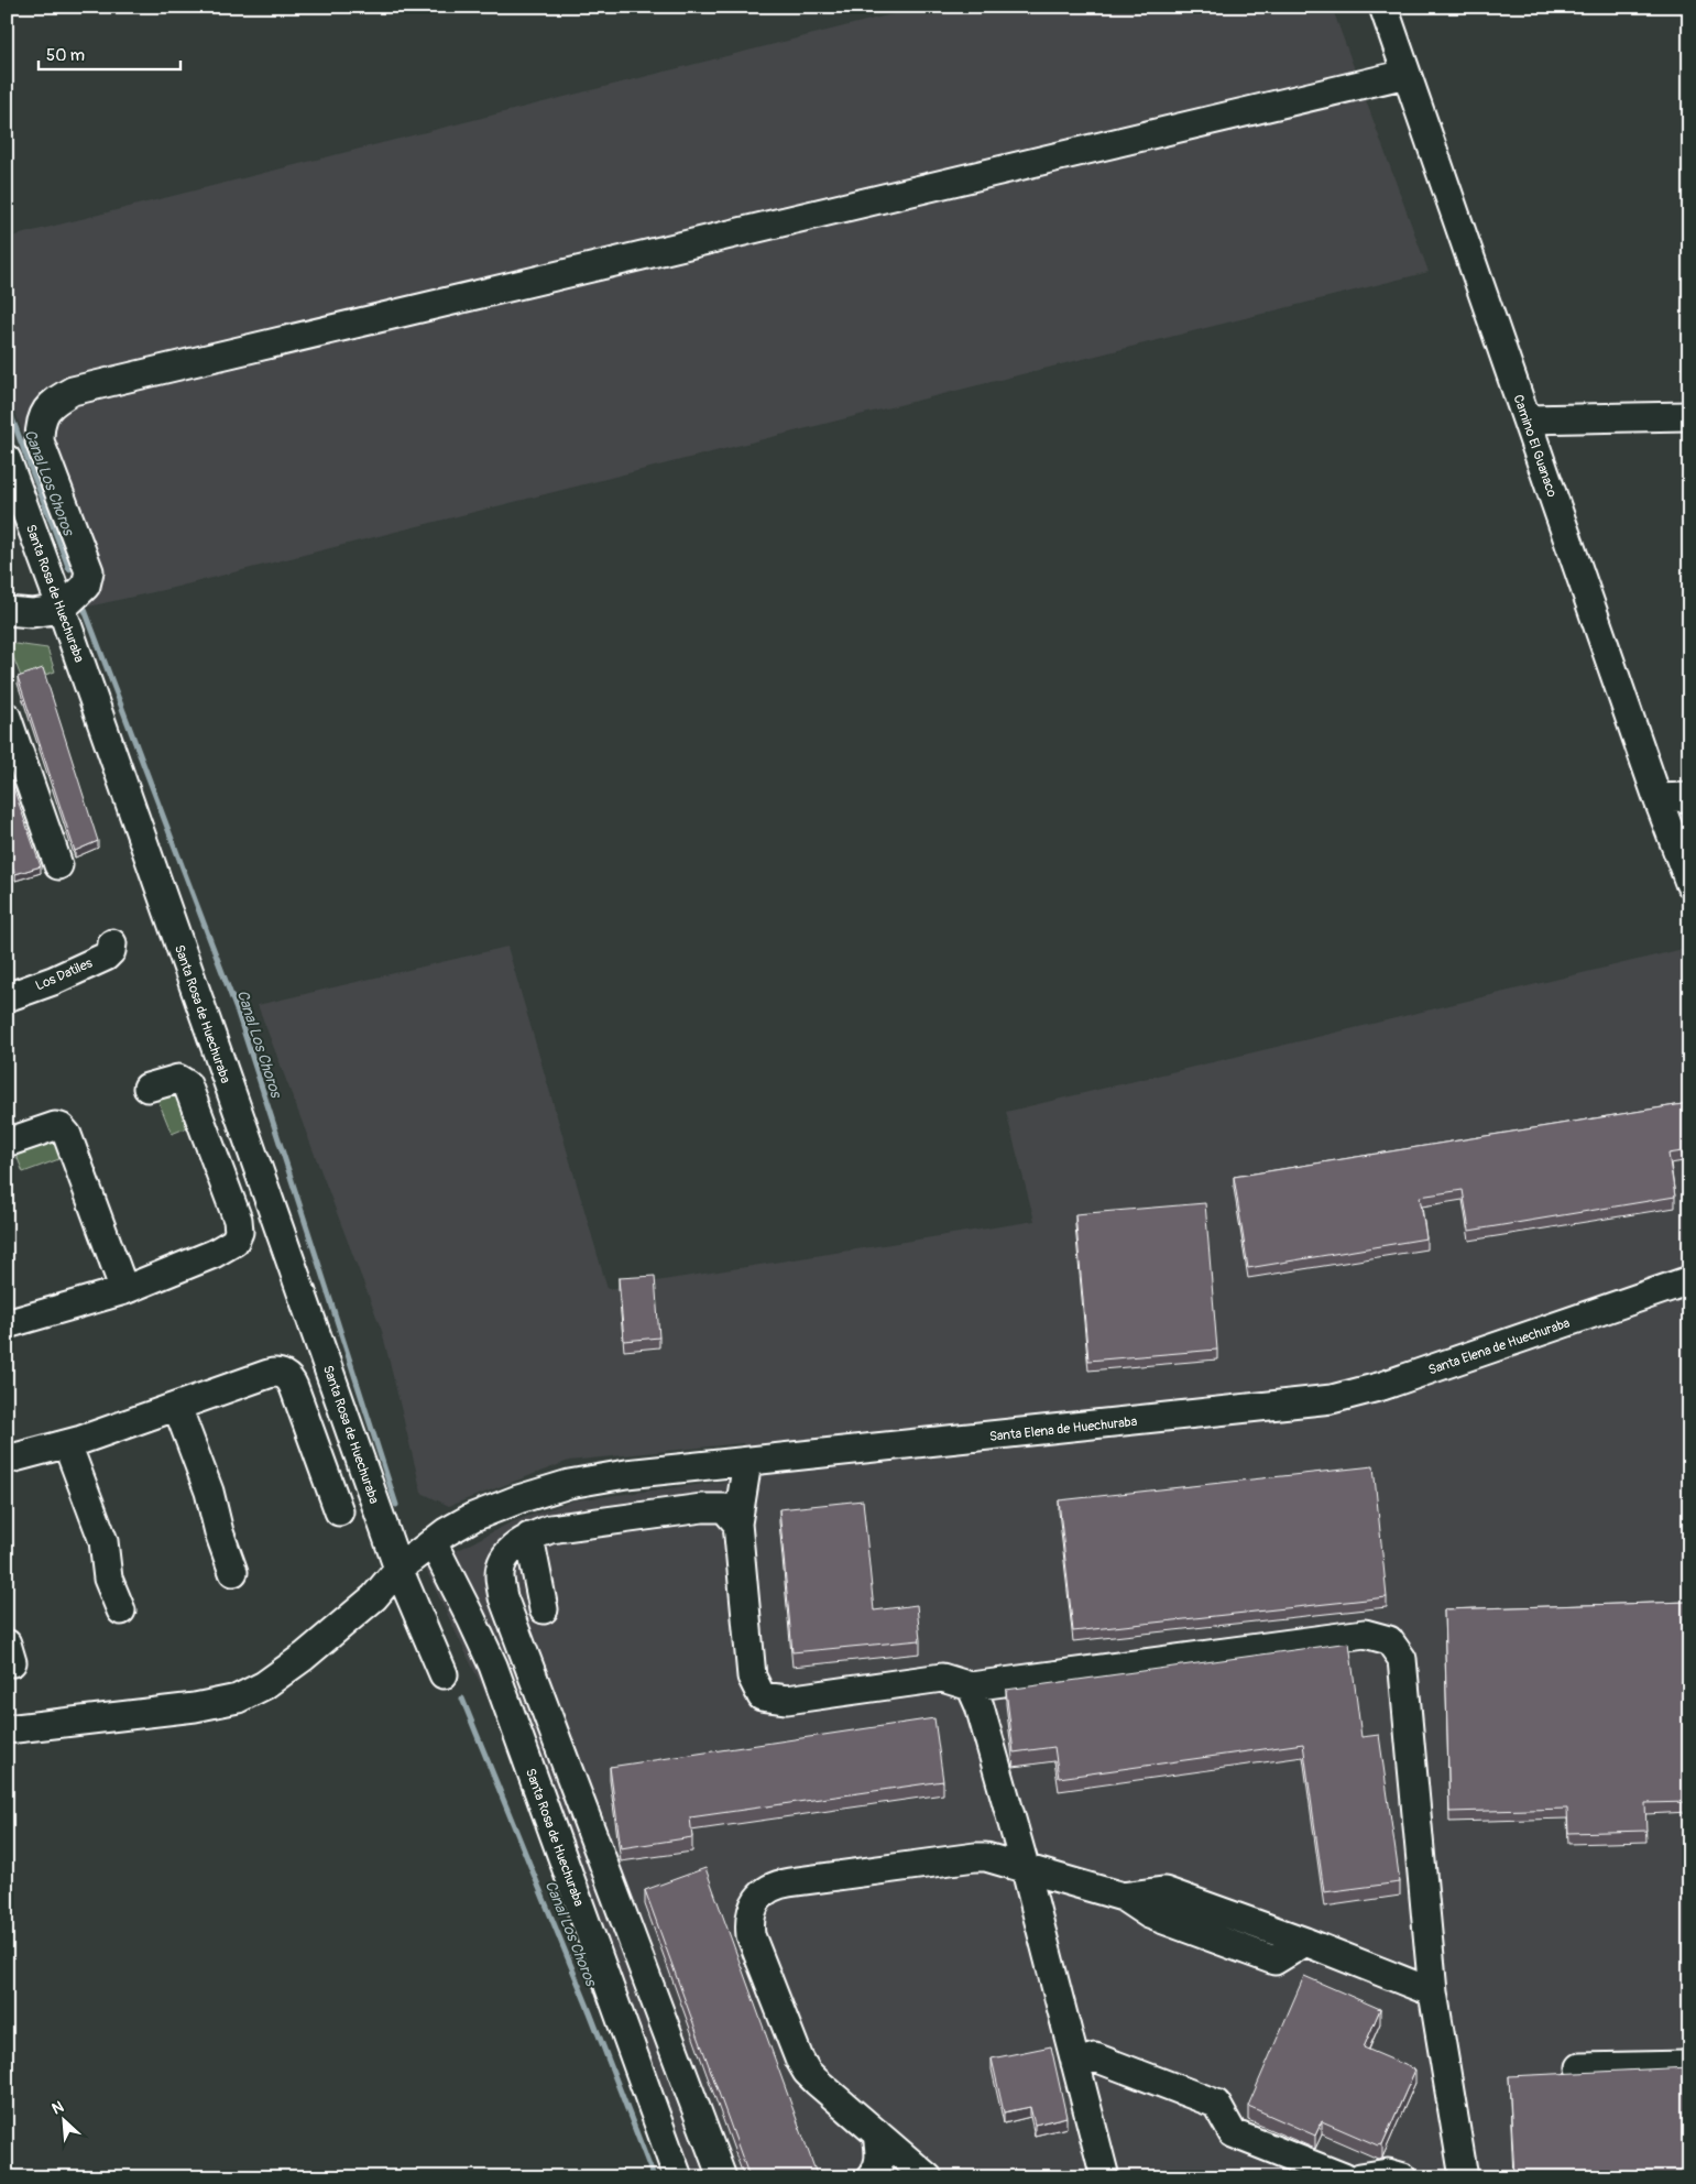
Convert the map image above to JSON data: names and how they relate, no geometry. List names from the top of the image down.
{
  "streets": {
    "street": [
      "Camino El Guanaco",
      "Santa Rosa de Huechuraba",
      "Los Datiles",
      "Santa Elena de Huechuraba"
    ]
  },
  "crossings": [
    ["Santa Rosa de Huechuraba", "Santa Elena de Huechuraba"]
  ],
  "water": ["Canal Los Choros"],
  "scale_bar": "50 m",
  "north": "top left"
}
